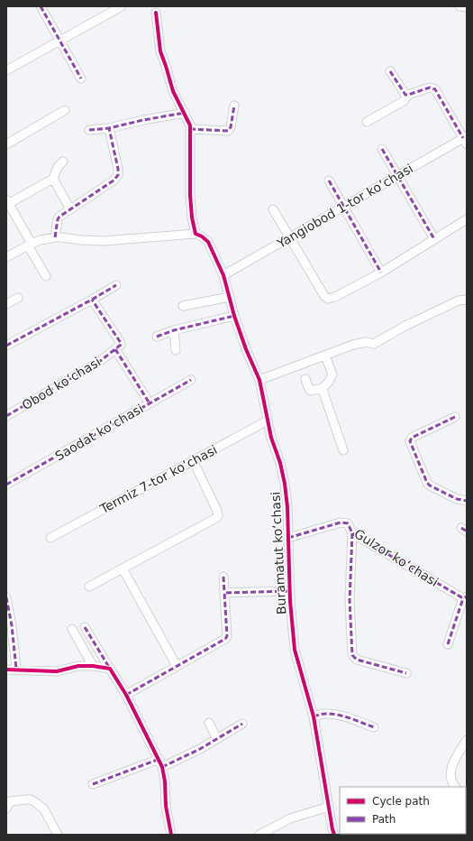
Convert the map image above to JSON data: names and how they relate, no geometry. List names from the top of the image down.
{
  "streets": {
    "street": [
      "Yangiobod 1-tor koʼchasi",
      "Obod koʻchasi",
      "Saodat koʻchasi",
      "Termiz 7-tor koʼchasi",
      "Buramatut koʻchasi",
      "Gulzor koʻchasi"
    ]
  },
  "crossings": [
    ["Yangiobod 1-tor koʼchasi", "Buramatut koʻchasi"],
    ["Termiz 7-tor koʼchasi", "Buramatut koʻchasi"],
    ["Buramatut koʻchasi", "Gulzor koʻchasi"]
  ],
  "legend": ["Cycle path", "Path"]
}
